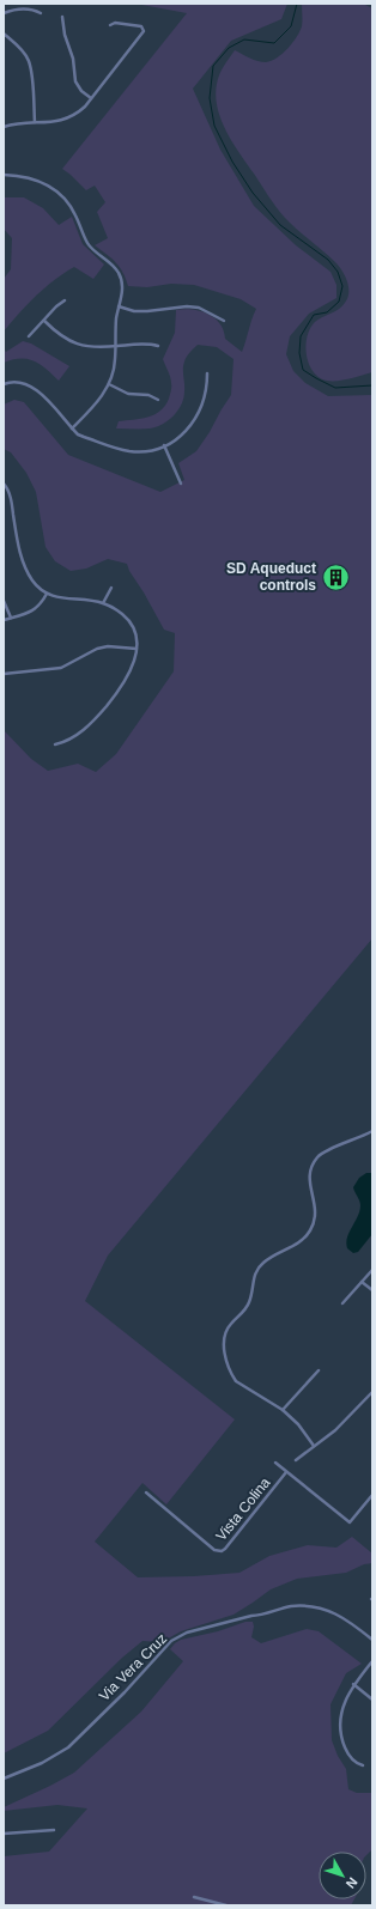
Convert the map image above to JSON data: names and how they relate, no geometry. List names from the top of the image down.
{
  "streets": {
    "street": ["Vista Colina", "Via Vera Cruz"]
  },
  "places": {
    "building": ["SD Aqueduct controls"]
  },
  "north": "bottom right"
}
